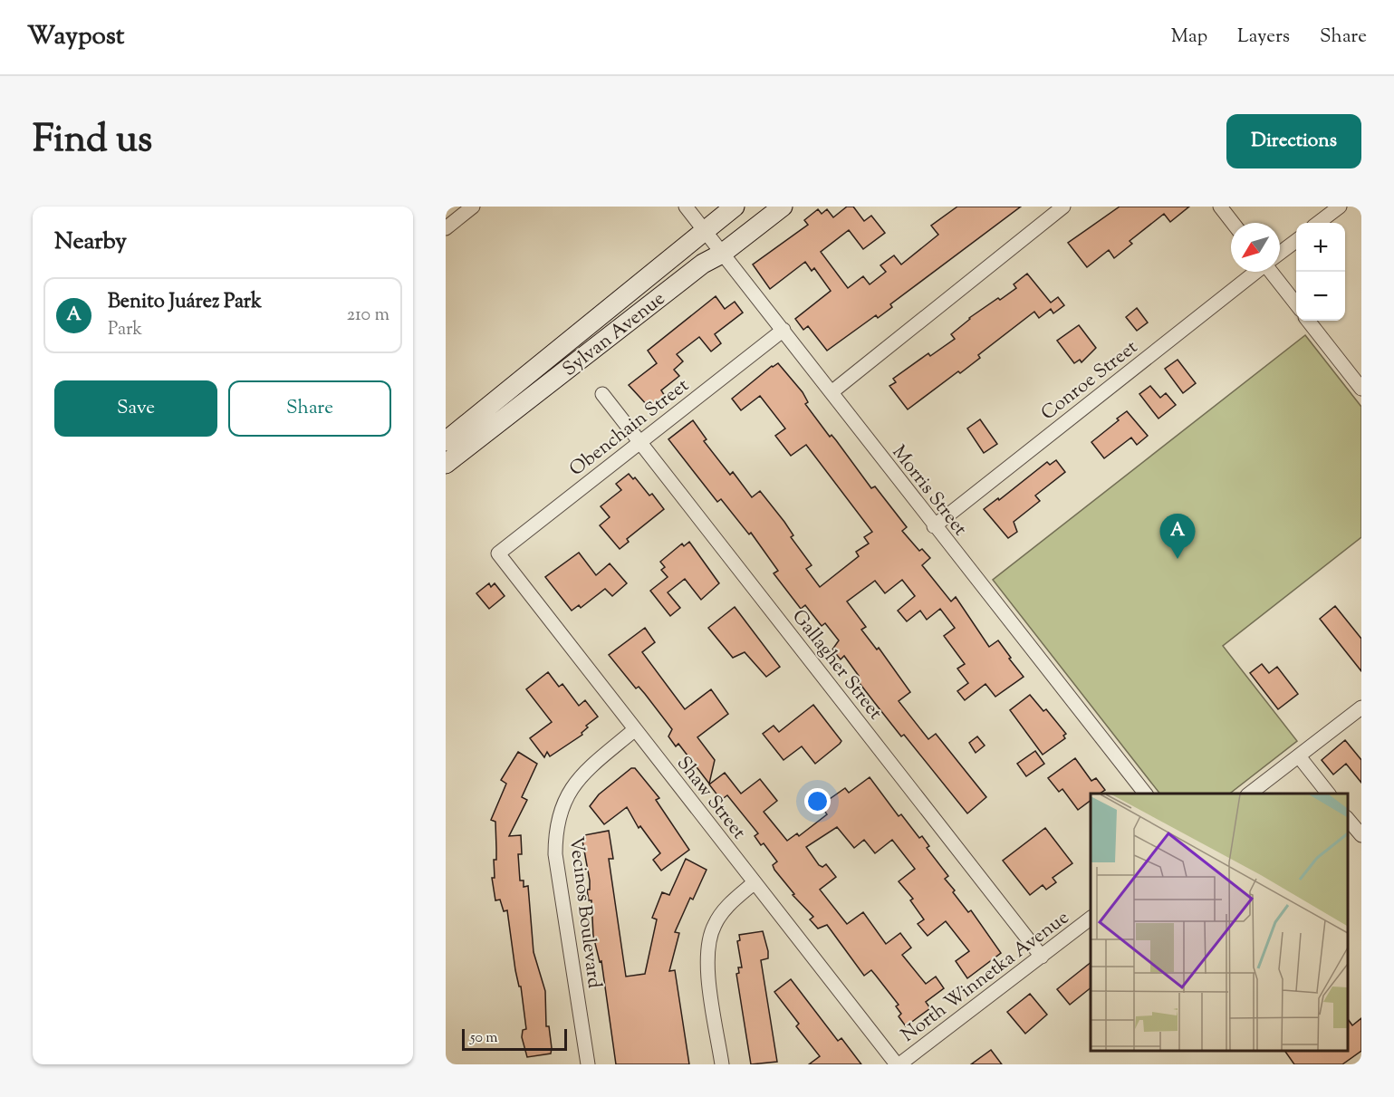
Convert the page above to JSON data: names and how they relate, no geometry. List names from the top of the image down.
{
  "streets": {
    "main road": ["Sylvan Avenue"],
    "street": [
      "Conroe Street",
      "Obenchain Street",
      "Morris Street",
      "Gallagher Street",
      "Shaw Street",
      "Vecinos Boulevard",
      "North Winnetka Avenue"
    ]
  },
  "crossings": [
    ["Sylvan Avenue", "Morris Street"],
    ["Conroe Street", "Morris Street"],
    ["Obenchain Street", "Morris Street"],
    ["Obenchain Street", "Gallagher Street"],
    ["Obenchain Street", "Shaw Street"],
    ["Gallagher Street", "North Winnetka Avenue"],
    ["Shaw Street", "Vecinos Boulevard"],
    ["Shaw Street", "North Winnetka Avenue"]
  ],
  "scale_bar": "50 m",
  "north": "bottom left",
  "page": {
    "header": "Waypost",
    "nav": ["Map", "Layers", "Share"],
    "title": "Find us",
    "buttons": [
      "Directions",
      ["Save", "Share"]
    ],
    "heading": "Nearby",
    "map_buttons": ["+", "−"],
    "list": [
      {
        "mark": "A",
        "name": "Benito Juárez Park",
        "note": "Park",
        "value": "210 m"
      }
    ],
    "pins": "A",
    "scale": "50 m"
  }
}
